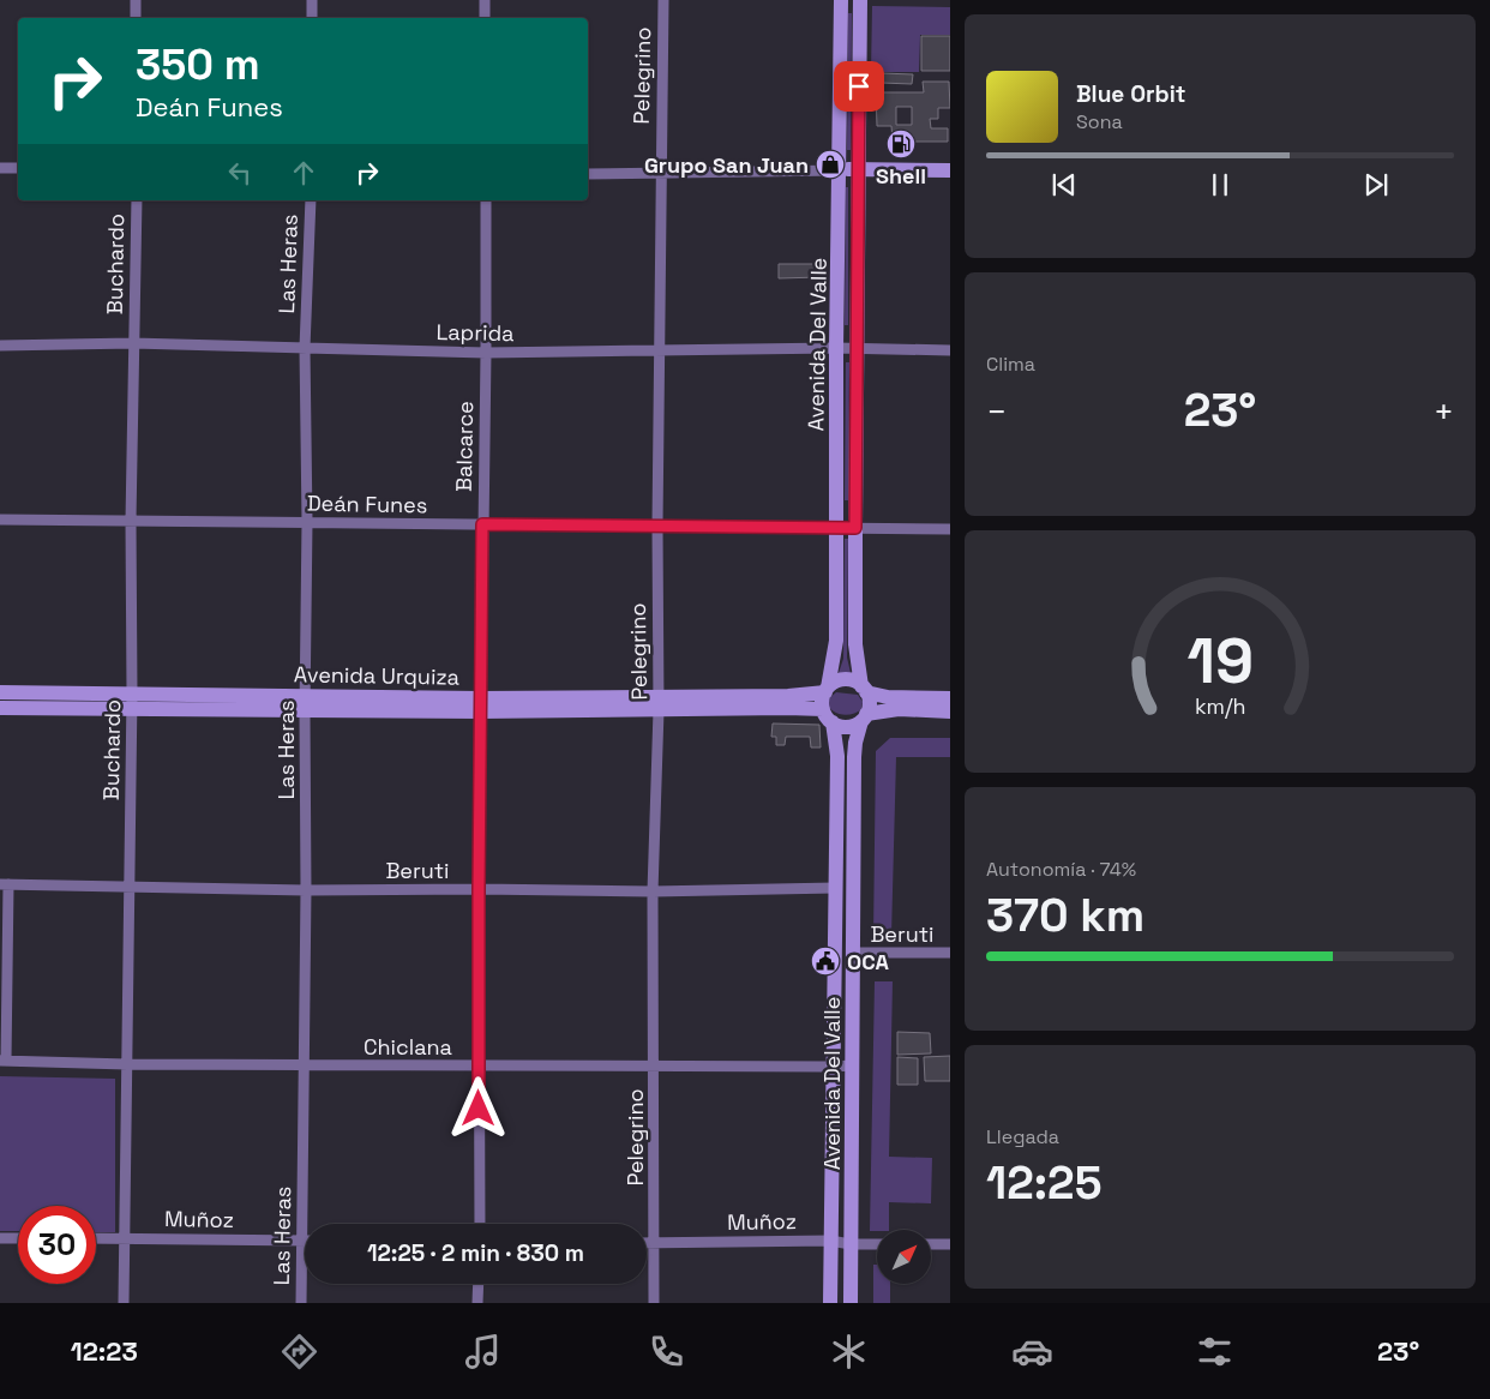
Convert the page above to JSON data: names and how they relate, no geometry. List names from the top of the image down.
{
  "streets": {
    "main road": ["Avenida Del Valle", "Avenida Urquiza"],
    "street": [
      "Pelegrino",
      "Buchardo",
      "Las Heras",
      "Laprida",
      "Balcarce",
      "Deán Funes",
      "Beruti",
      "Chiclana",
      "Muñoz"
    ]
  },
  "crossings": [
    ["Pelegrino", "Laprida"],
    ["Pelegrino", "Deán Funes"],
    ["Pelegrino", "Avenida Urquiza"],
    ["Pelegrino", "Beruti"],
    ["Pelegrino", "Chiclana"],
    ["Pelegrino", "Muñoz"],
    ["Buchardo", "Laprida"],
    ["Buchardo", "Deán Funes"],
    ["Buchardo", "Avenida Urquiza"],
    ["Buchardo", "Beruti"],
    ["Buchardo", "Chiclana"],
    ["Buchardo", "Muñoz"],
    ["Las Heras", "Laprida"],
    ["Las Heras", "Deán Funes"],
    ["Las Heras", "Avenida Urquiza"],
    ["Las Heras", "Beruti"],
    ["Las Heras", "Chiclana"],
    ["Las Heras", "Muñoz"],
    ["Laprida", "Avenida Del Valle"],
    ["Laprida", "Balcarce"],
    ["Avenida Del Valle", "Deán Funes"],
    ["Avenida Del Valle", "Avenida Urquiza"],
    ["Avenida Del Valle", "Beruti"],
    ["Avenida Del Valle", "Chiclana"],
    ["Avenida Del Valle", "Muñoz"],
    ["Balcarce", "Deán Funes"],
    ["Balcarce", "Avenida Urquiza"],
    ["Balcarce", "Beruti"],
    ["Balcarce", "Chiclana"]
  ],
  "places": {
    "fuel station": ["Shell"],
    "shop": ["Grupo San Juan"],
    "public building": ["OCA"]
  },
  "north": "top right",
  "page": {
    "turn": ["350 m", "Deán Funes"],
    "song": ["Blue Orbit", "Sona"],
    "tile": [
      "Clima",
      ["Autonomía · 74%", "370 km"],
      ["Llegada", "12:25"]
    ],
    "heat": ["−", "23°", "+"],
    "limit": "30",
    "trip": "12:25 · 2 min · 830 m",
    "tabs": ["12:23", "23°"],
    "gauge": ["19", "km/h"]
  }
}
